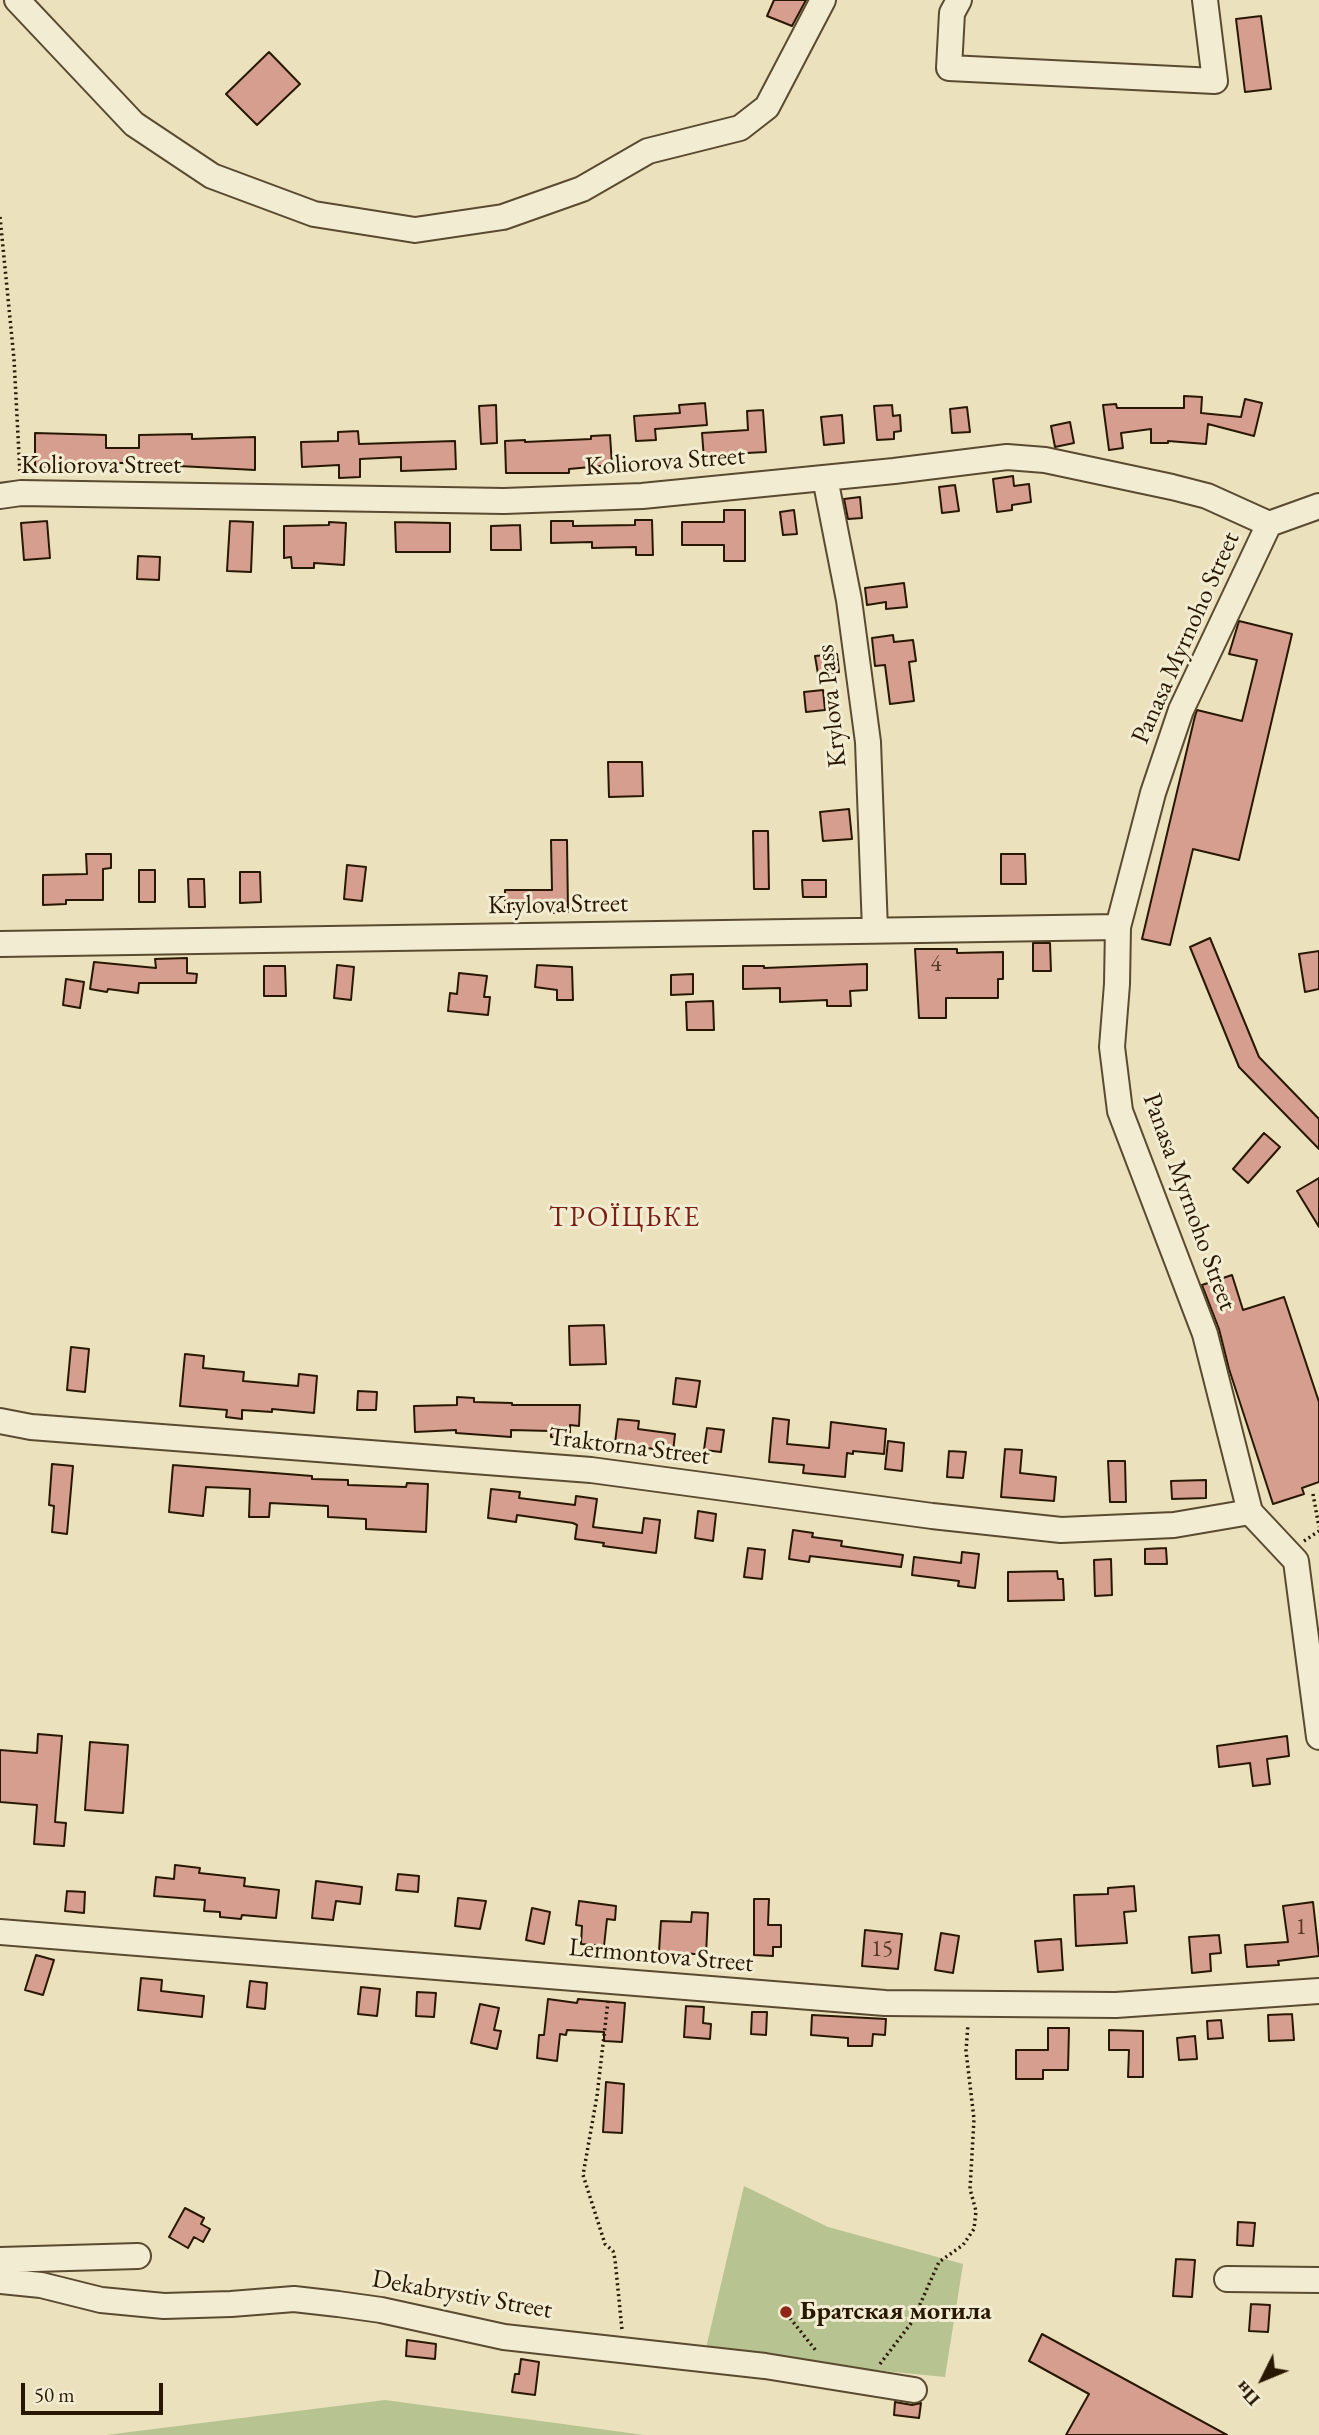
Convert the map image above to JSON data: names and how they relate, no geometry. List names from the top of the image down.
{
  "streets": {
    "street": [
      "Koliorova Street",
      "Panasa Myrnoho Street",
      "Krylova Pass",
      "Krylova Street",
      "Traktorna Street",
      "Lermontova Street",
      "Dekabrystiv Street"
    ]
  },
  "crossings": [
    ["Koliorova Street", "Panasa Myrnoho Street"],
    ["Koliorova Street", "Krylova Pass"],
    ["Panasa Myrnoho Street", "Krylova Street"],
    ["Panasa Myrnoho Street", "Traktorna Street"],
    ["Krylova Pass", "Krylova Street"]
  ],
  "districts": ["ТРОЇЦЬКЕ"],
  "places": ["Братская могила"],
  "house_numbers": ["4", "1", "15"],
  "scale_bar": "50 m",
  "north": "bottom left"
}
